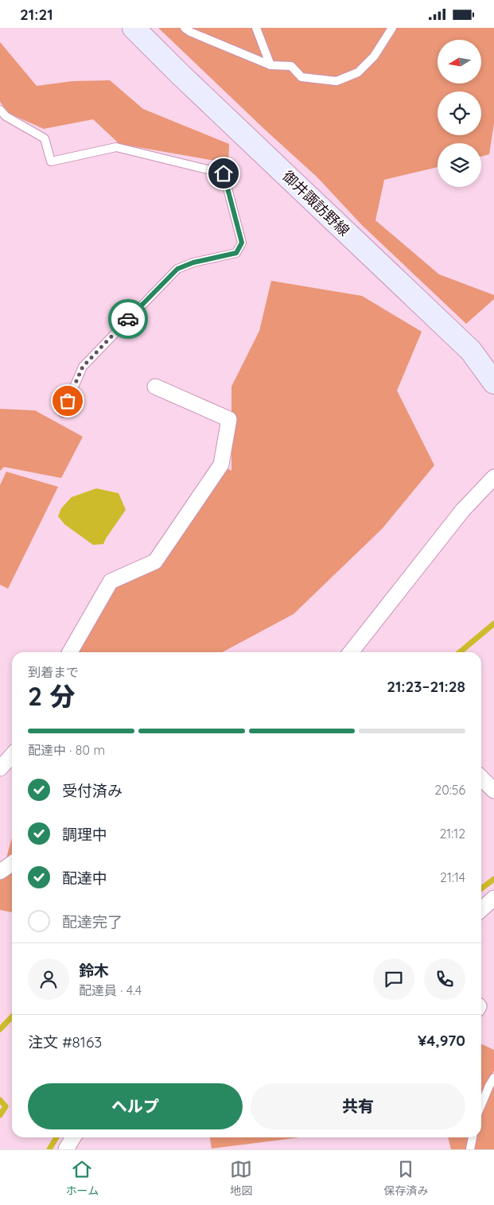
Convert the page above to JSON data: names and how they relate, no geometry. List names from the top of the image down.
{
  "streets": {
    "main road": ["御井諏訪野線"]
  },
  "north": "left",
  "page": {
    "status": "21:21",
    "heading": ["2 分", "到着まで", "21:23–21:28"],
    "panel": [
      "鈴木",
      "配達員 · 4.4",
      "注文 #8163",
      "¥4,970"
    ],
    "bar": "配達中 · 80 m",
    "list": [
      ["受付済み", "20:56"],
      ["調理中", "21:12"],
      ["配達中", "21:14"],
      "配達完了"
    ],
    "buttons": ["ヘルプ", "共有"],
    "tabs": ["ホーム", "地図", "保存済み"]
  }
}
